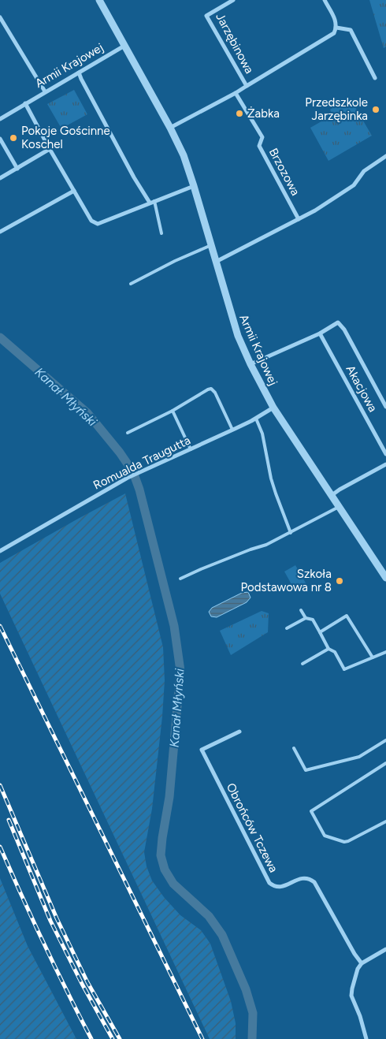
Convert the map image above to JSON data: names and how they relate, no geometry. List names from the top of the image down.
{
  "streets": {
    "street": [
      "Jarzębinowa",
      "Armii Krajowej",
      "Brzozowa",
      "Akacjowa",
      "Romualda Traugutta",
      "Obrońców Tczewa"
    ]
  },
  "crossings": [
    ["Jarzębinowa", "Armii Krajowej"],
    ["Jarzębinowa", "Brzozowa"],
    ["Armii Krajowej", "Akacjowa"],
    ["Armii Krajowej", "Romualda Traugutta"]
  ],
  "water": ["Kanał Młyński"],
  "places": [
    "Przedszkole Jarzębinka",
    "Żabka",
    "Pokoje Gościnne Koschel",
    "Szkoła Podstawowa nr 8"
  ]
}
